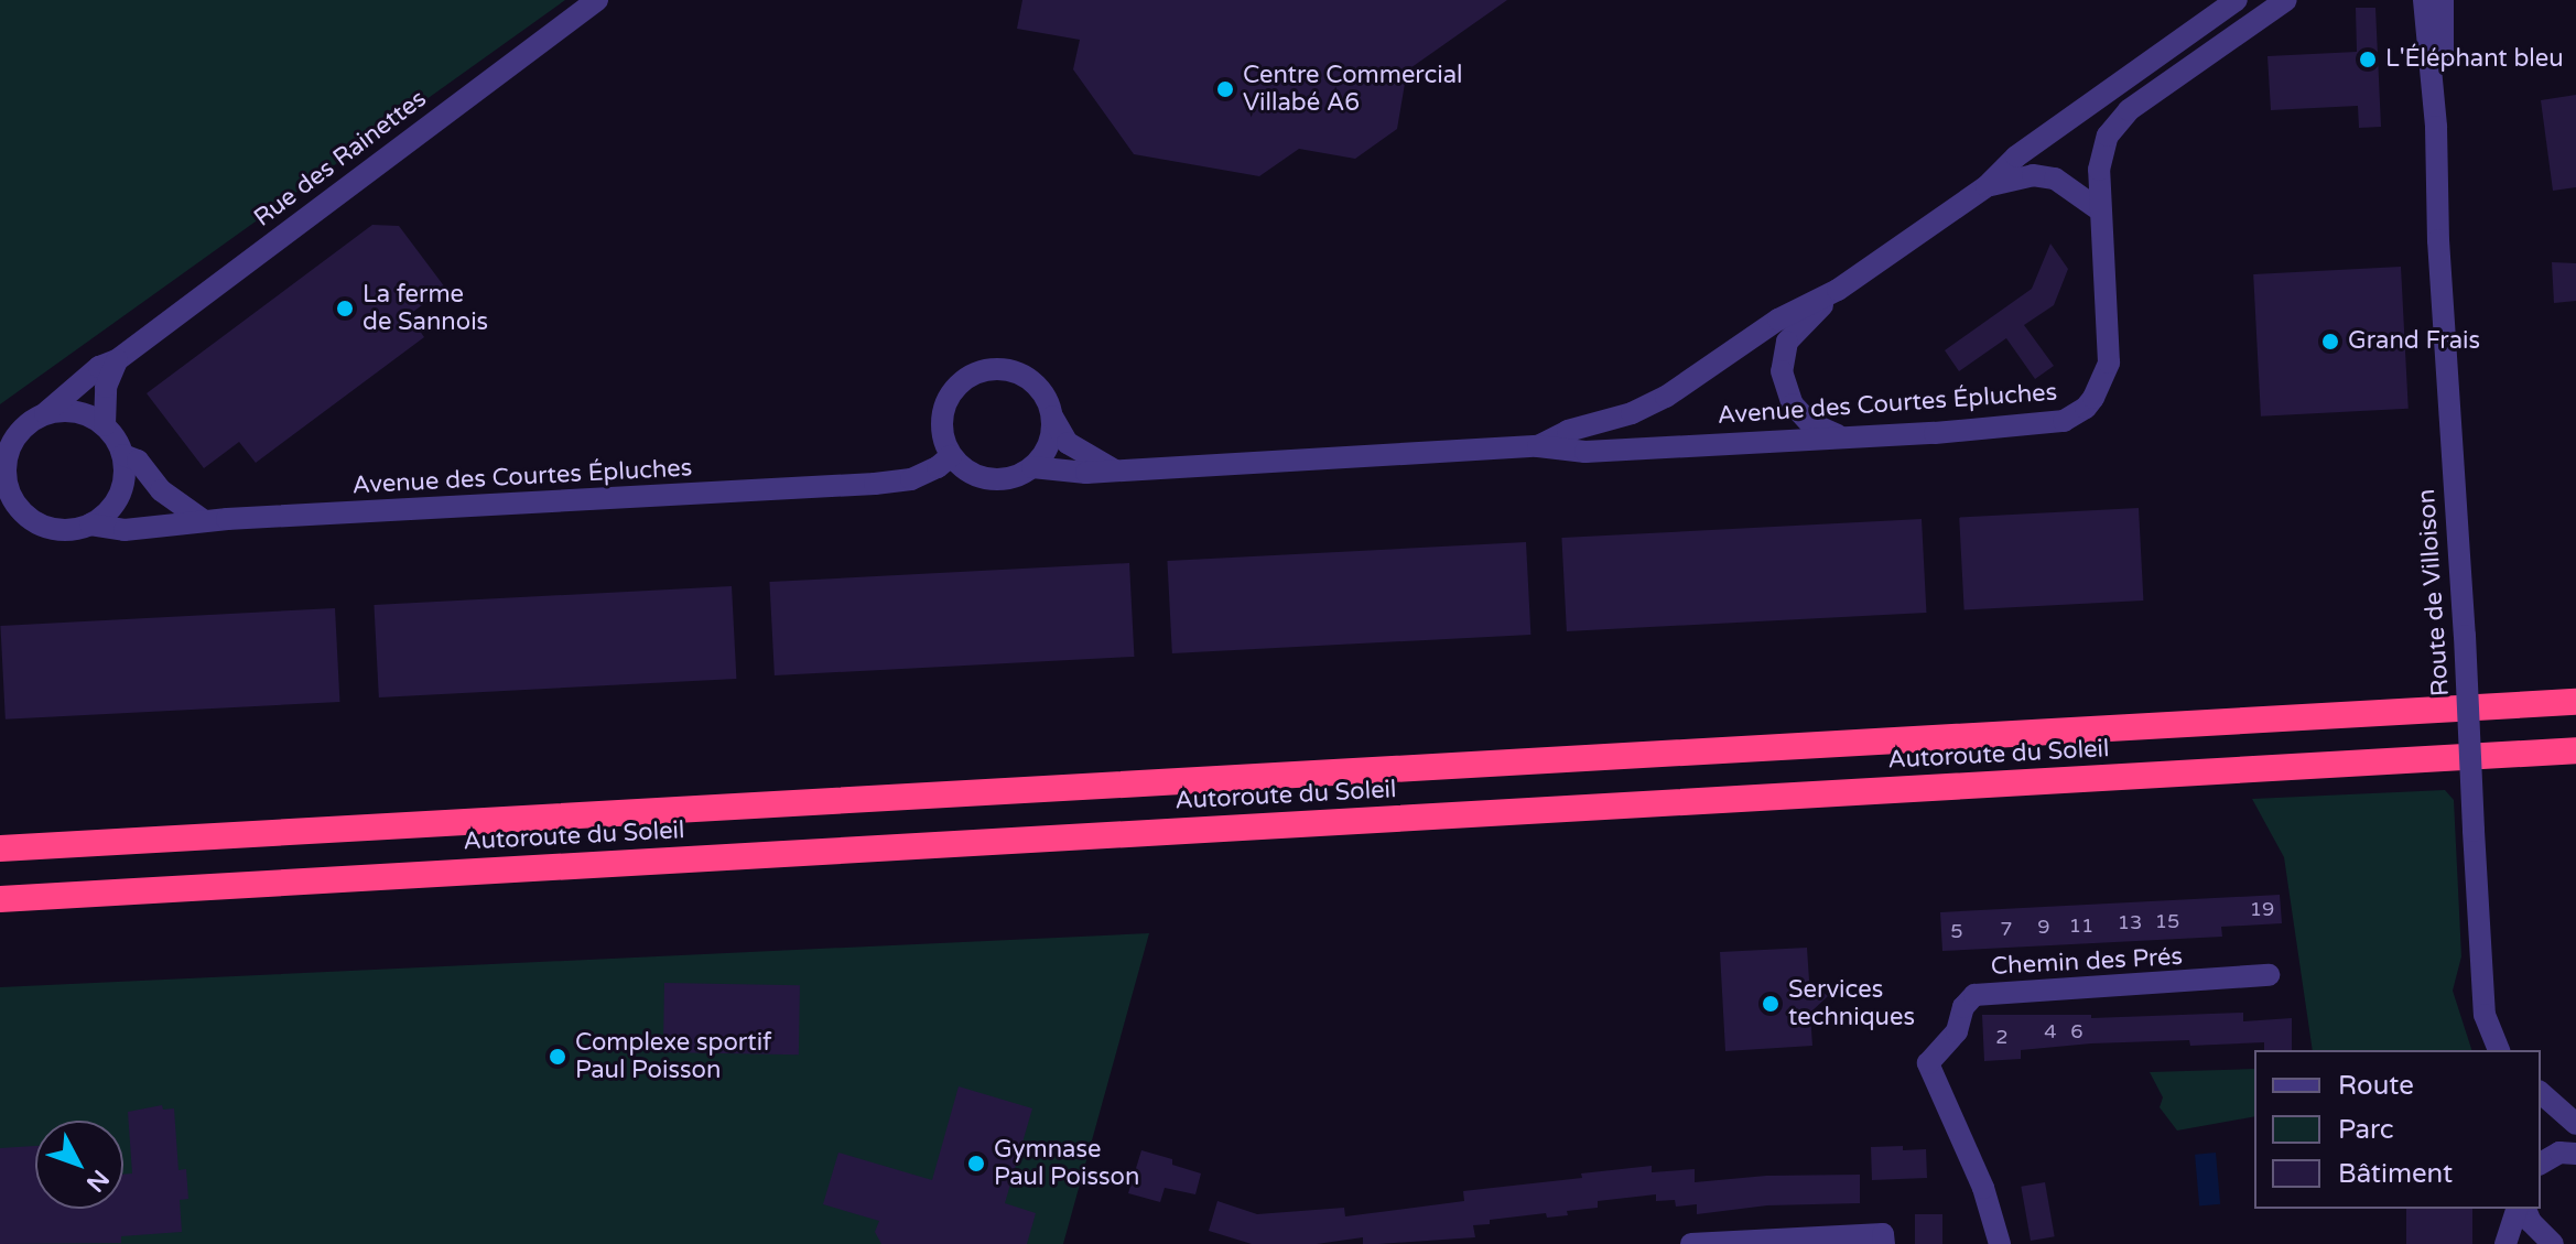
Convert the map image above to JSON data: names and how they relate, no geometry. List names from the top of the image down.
{
  "streets": {
    "highway": ["Autoroute du Soleil"],
    "street": [
      "Rue des Rainettes",
      "Avenue des Courtes Épluches",
      "Route de Villoison",
      "Chemin des Prés"
    ]
  },
  "crossings": [
    ["Rue des Rainettes", "Avenue des Courtes Épluches"]
  ],
  "places": [
    "L'Éléphant bleu",
    "Centre Commercial Villabé A6",
    "La ferme de Sannois",
    "Grand Frais",
    "Services techniques",
    "Complexe sportif Paul Poisson",
    "Gymnase Paul Poisson"
  ],
  "house_numbers": [
    "19",
    "15",
    "13",
    "11",
    "9",
    "7",
    "5",
    "4",
    "6",
    "2"
  ],
  "legend": ["Route", "Parc", "Bâtiment"],
  "north": "bottom right"
}
